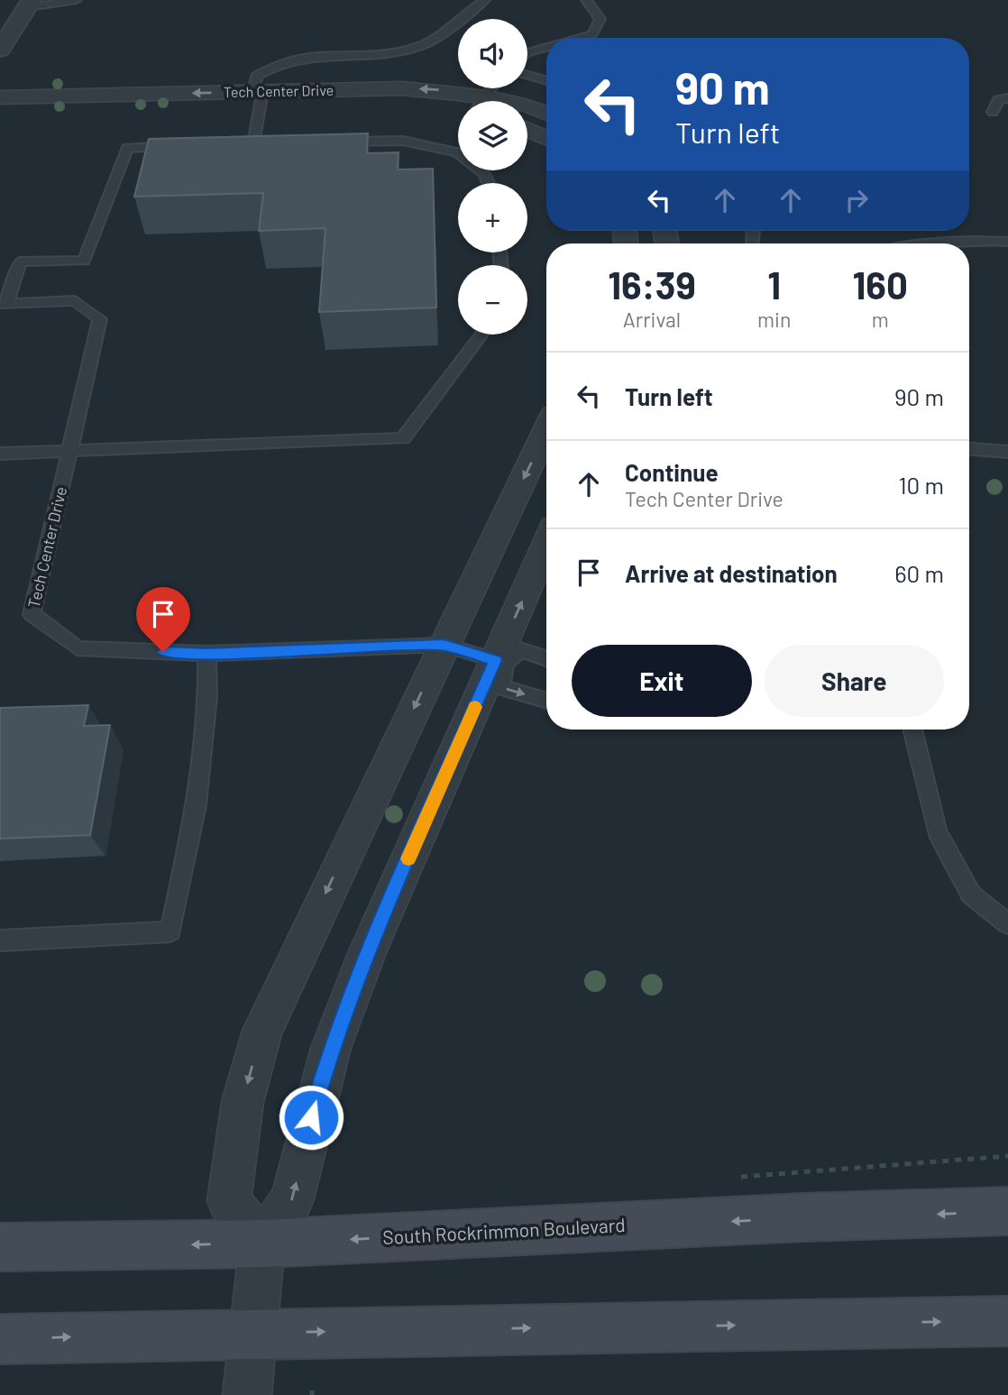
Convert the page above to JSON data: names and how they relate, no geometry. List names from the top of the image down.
{
  "streets": {
    "main road": ["South Rockrimmon Boulevard"],
    "street": ["Tech Center Drive"]
  },
  "page": {
    "map_buttons": ["+", "−"],
    "turn": ["90 m", "Turn left"],
    "eta": [
      "16:39",
      "Arrival",
      "1",
      "min",
      "160",
      "m"
    ],
    "list": [
      {
        "name": "Turn left",
        "value": "90 m"
      },
      {
        "name": "Continue",
        "note": "Tech Center Drive",
        "value": "10 m"
      },
      {
        "name": "Arrive at destination",
        "value": "60 m"
      }
    ],
    "buttons": ["Exit", "Share"]
  }
}
